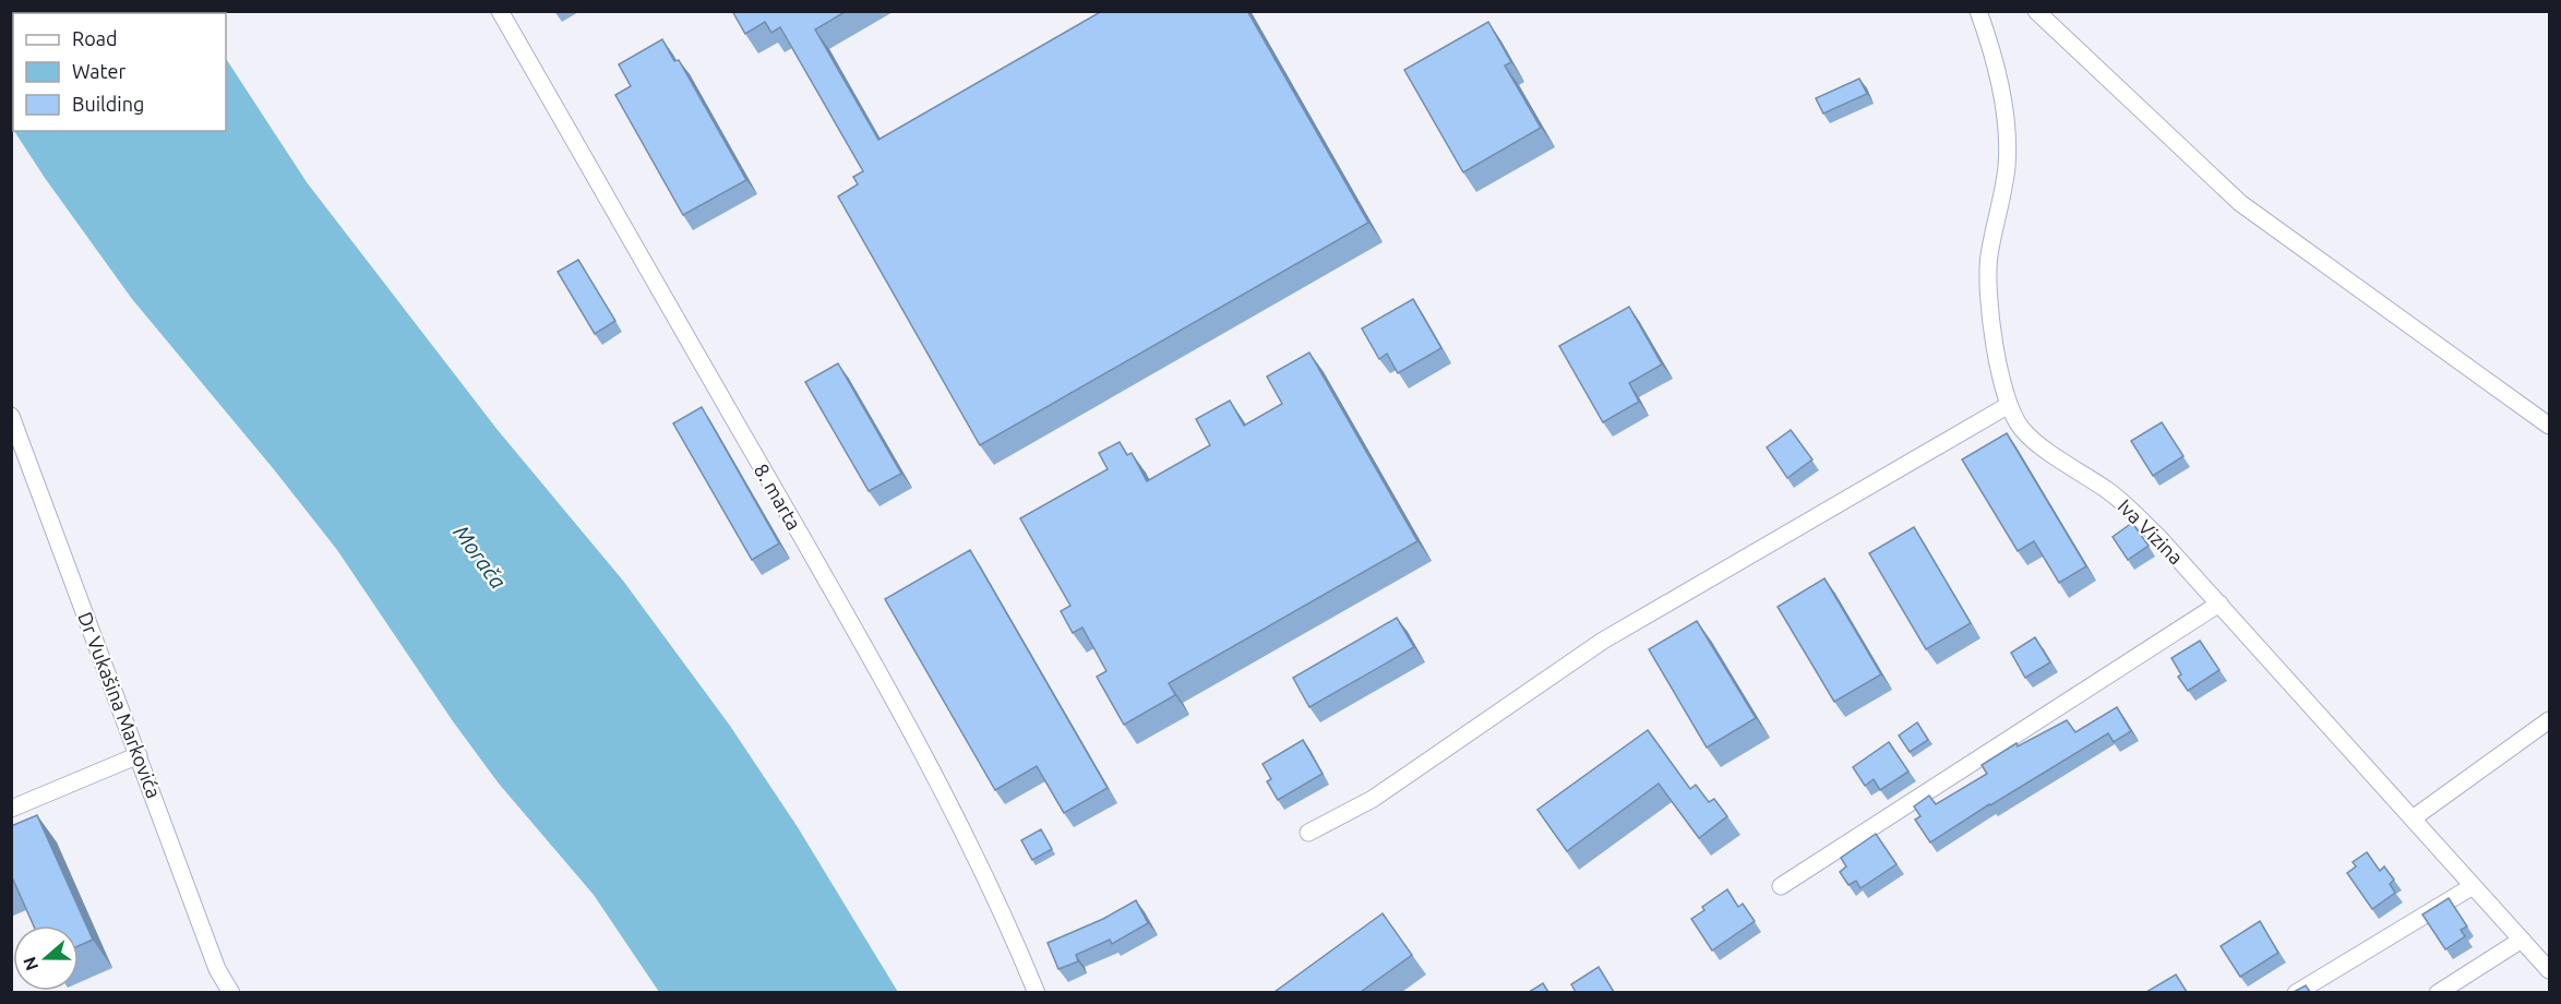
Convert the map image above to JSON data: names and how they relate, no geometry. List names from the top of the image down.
{
  "streets": {
    "street": ["8. marta", "Iva Vizina", "Dr Vukašina Markovića"]
  },
  "water": ["Morača"],
  "legend": ["Road", "Water", "Building"],
  "north": "left"
}
